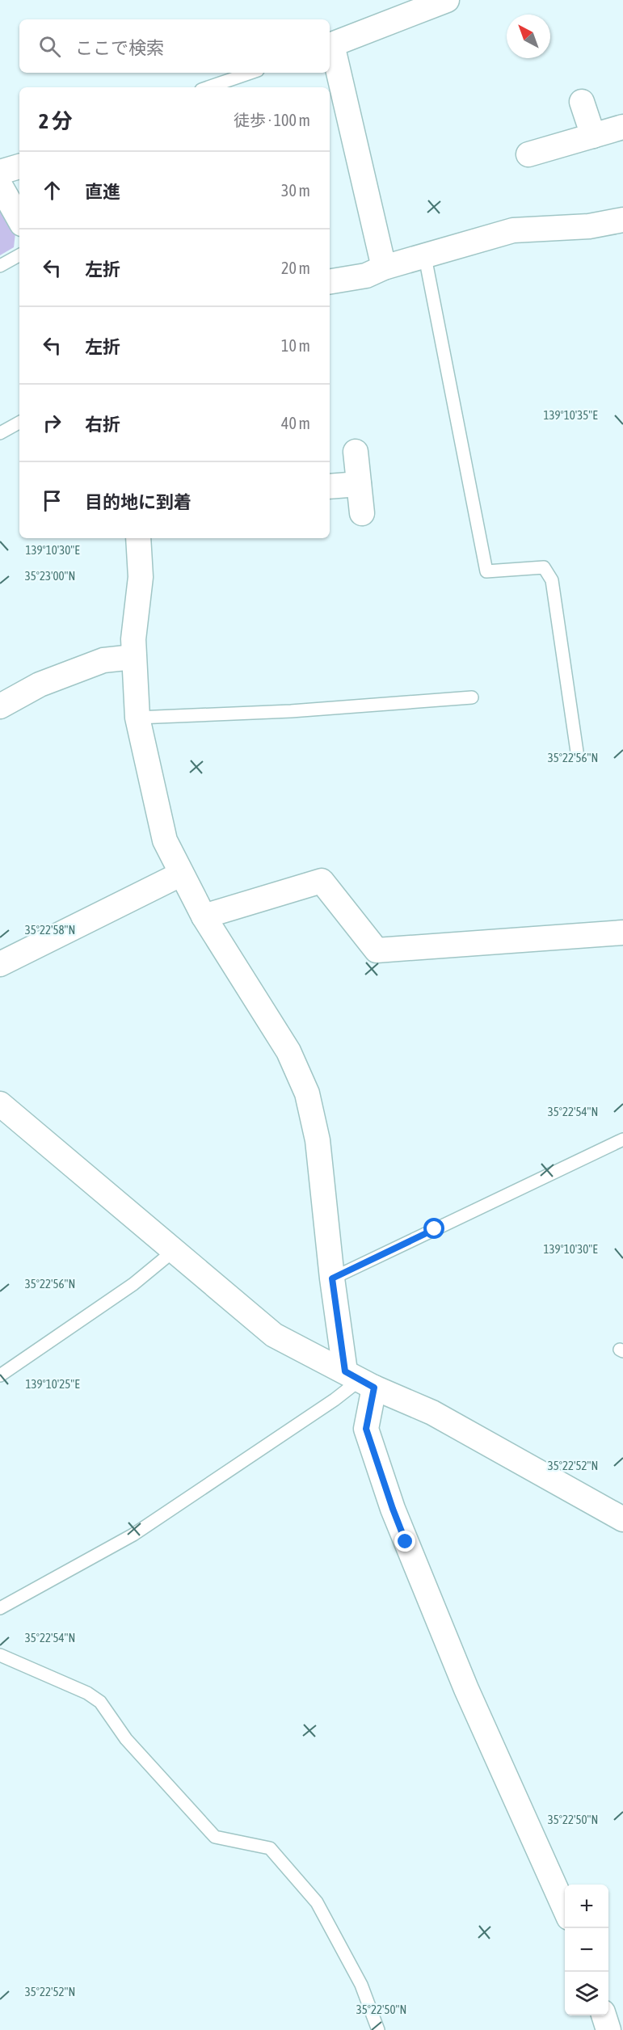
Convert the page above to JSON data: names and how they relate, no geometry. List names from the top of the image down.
{
  "north": "top left",
  "page": {
    "search": "ここで検索",
    "heading": ["2 分", "徒歩 · 100 m"],
    "list": [
      ["直進", "30 m"],
      ["左折", "20 m"],
      ["左折", "10 m"],
      ["右折", "40 m"],
      "目的地に到着"
    ],
    "map_buttons": ["+", "−"]
  },
  "coordinates": [
    "139°10'35\"E",
    "139°10'30\"E",
    "35°23'00\"N",
    "35°22'56\"N",
    "35°22'58\"N",
    "35°22'54\"N",
    "139°10'25\"E",
    "35°22'52\"N",
    "35°22'50\"N"
  ]
}
